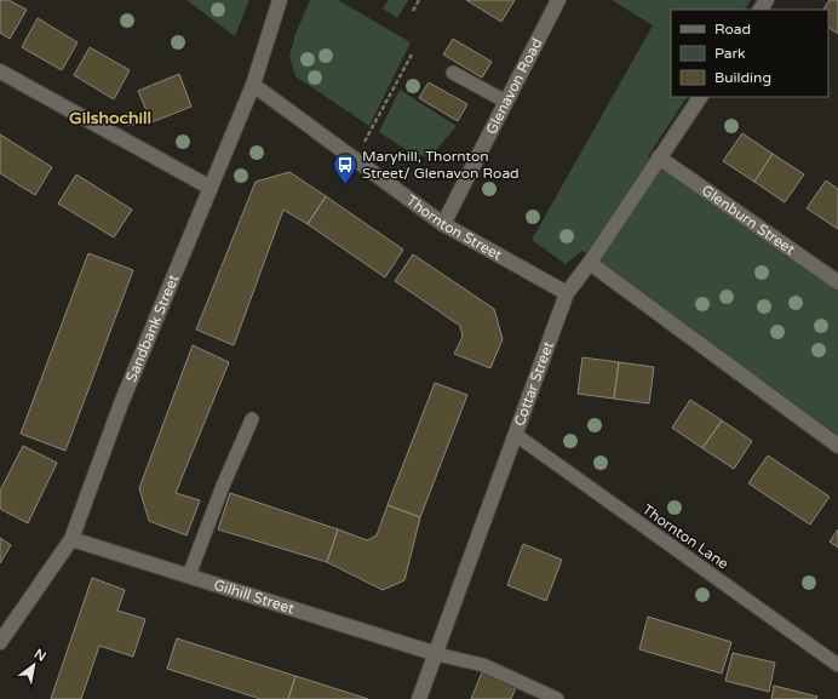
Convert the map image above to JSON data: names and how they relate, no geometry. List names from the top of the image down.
{
  "streets": {
    "street": [
      "Glenavon Road",
      "Glenburn Street",
      "Thornton Street",
      "Sandbank Street",
      "Cottar Street",
      "Gilhill Street"
    ],
    "lane": ["Thornton Lane"]
  },
  "crossings": [
    ["Glenavon Road", "Thornton Street"],
    ["Glenburn Street", "Cottar Street"],
    ["Thornton Street", "Sandbank Street"],
    ["Thornton Street", "Cottar Street"],
    ["Sandbank Street", "Gilhill Street"],
    ["Cottar Street", "Thornton Lane"],
    ["Cottar Street", "Gilhill Street"]
  ],
  "districts": ["Gilshochill"],
  "places": {
    "bus stop": ["Maryhill, Thornton Street/ Glenavon Road"]
  },
  "legend": ["Road", "Park", "Building"],
  "north": "top right"
}
